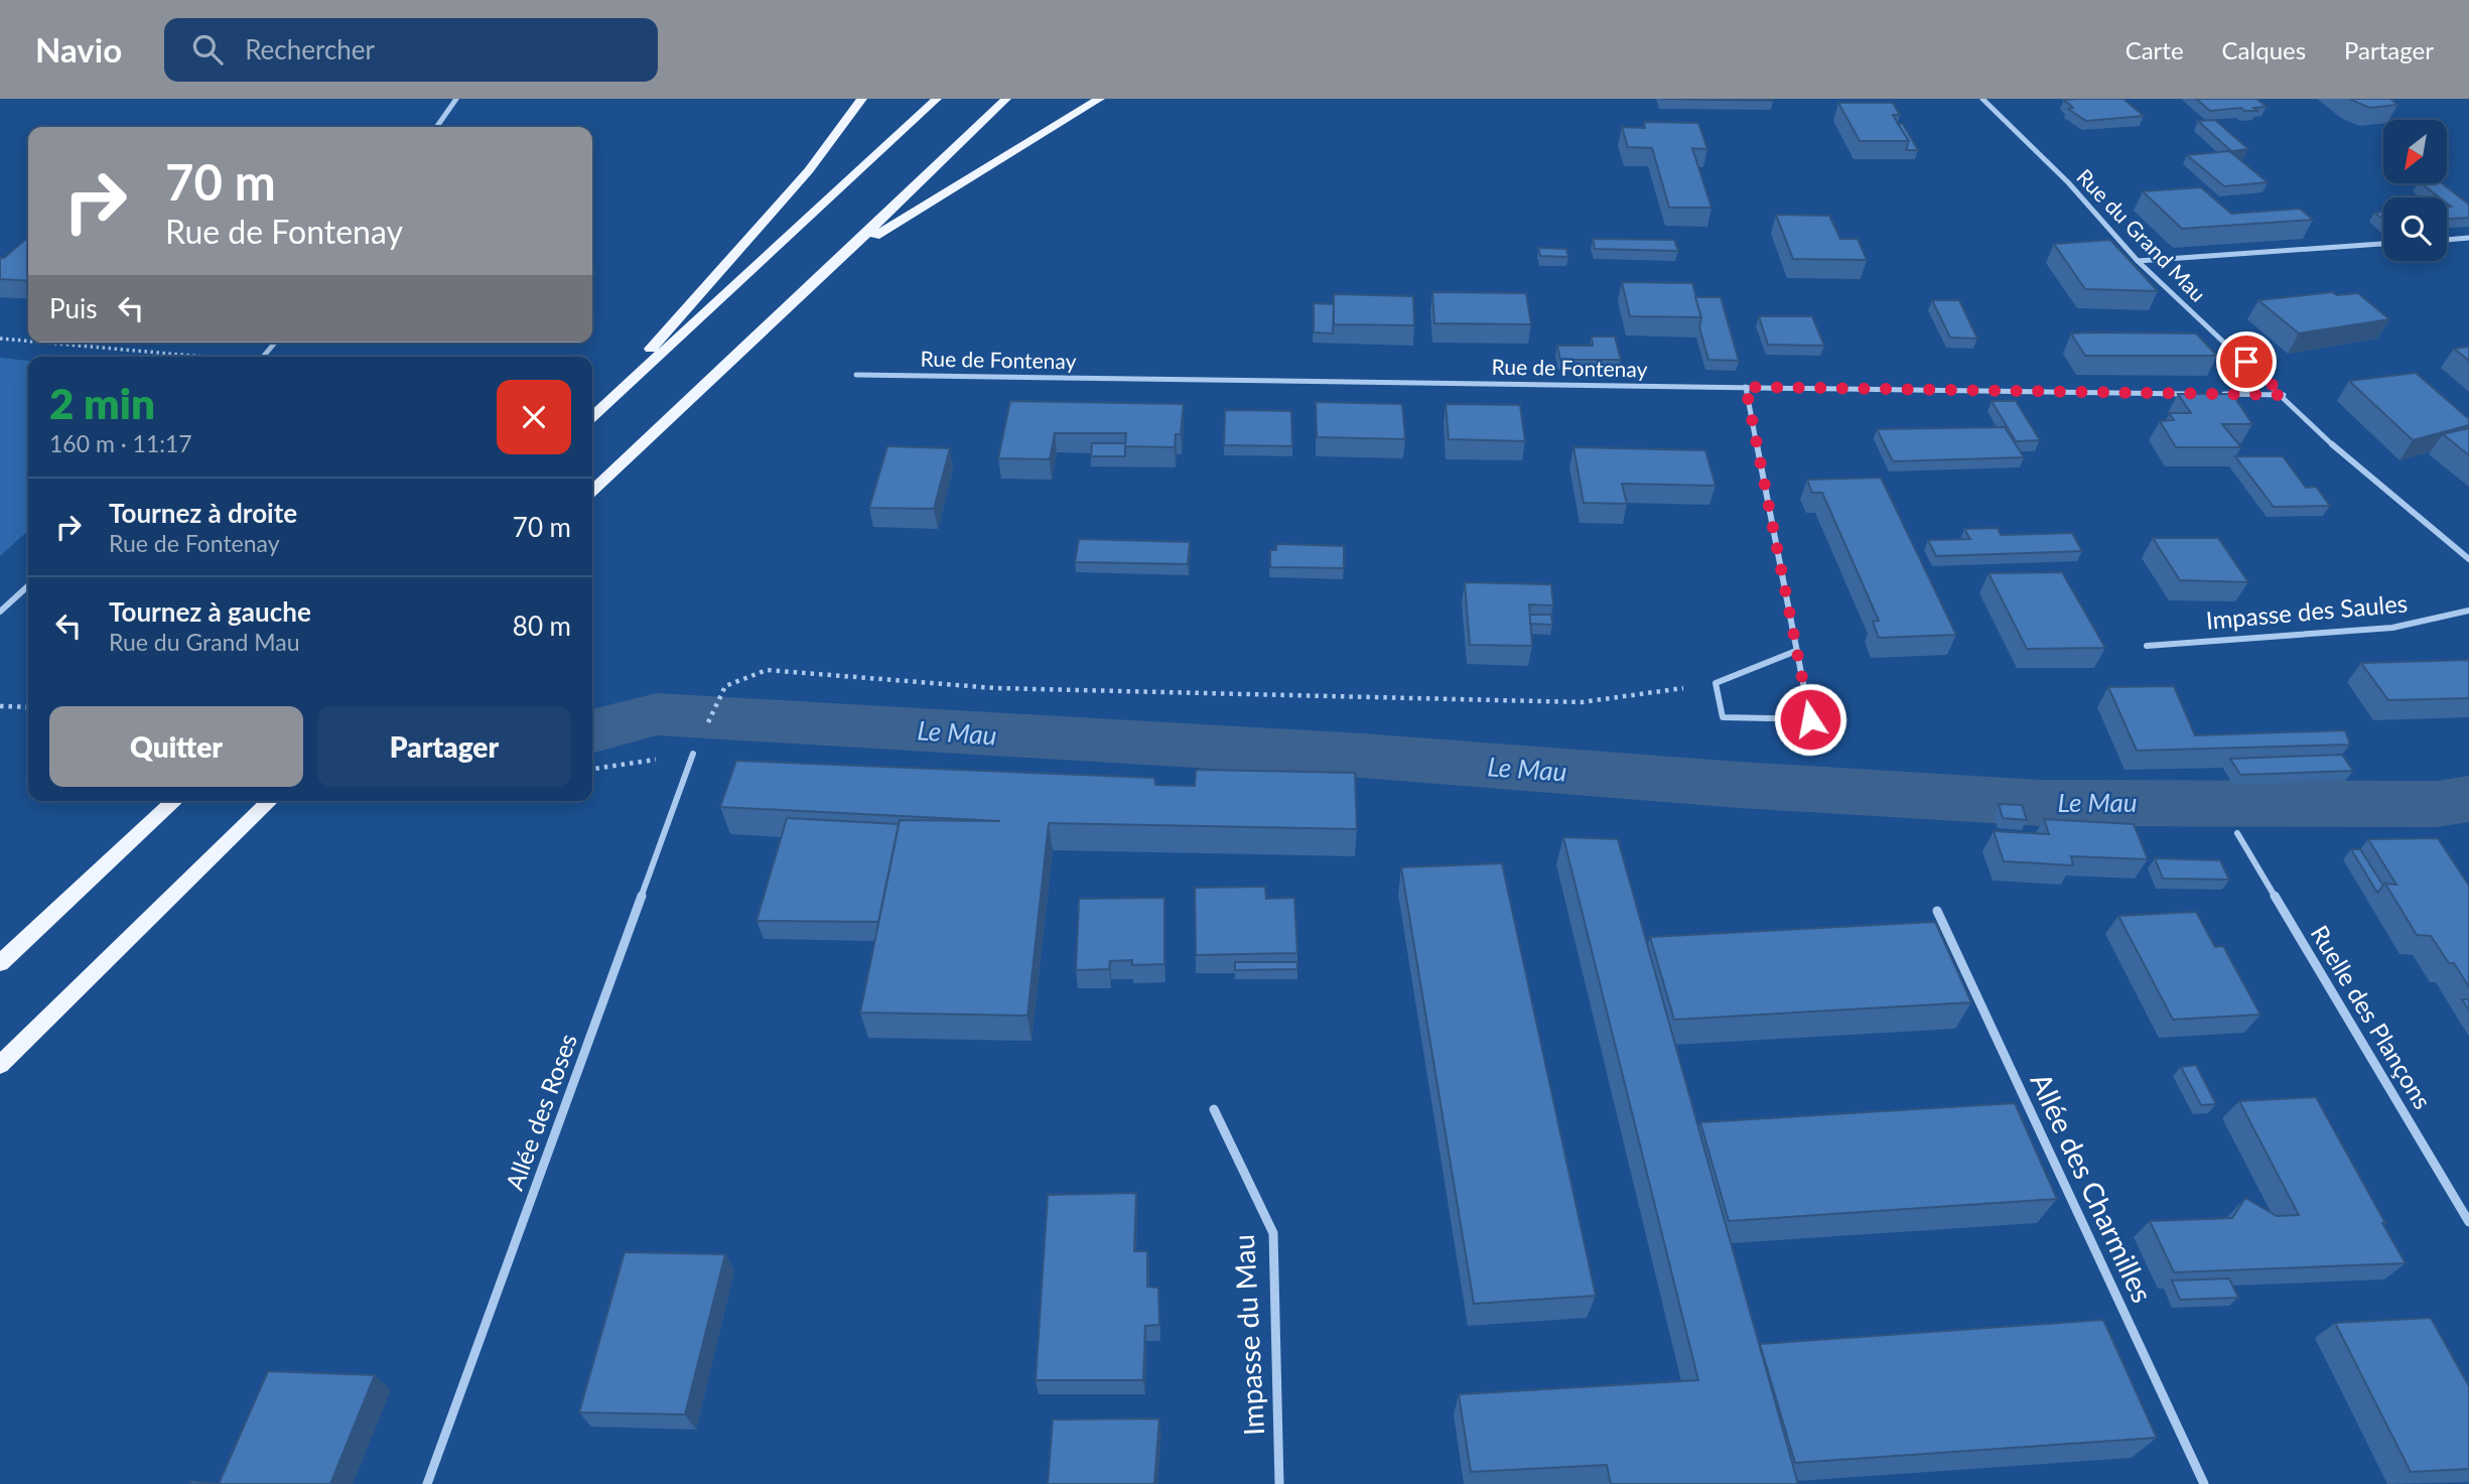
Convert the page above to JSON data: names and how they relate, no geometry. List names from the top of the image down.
{
  "streets": {
    "street": [
      "Rue du Grand Mau",
      "Rue de Fontenay",
      "Impasse des Saules",
      "Ruelle des Plançons",
      "Allée des Roses",
      "Allée des Charmilles",
      "Impasse du Mau"
    ]
  },
  "water": ["Le Mau"],
  "north": "bottom left",
  "page": {
    "header": "Navio",
    "search": "Rechercher",
    "nav": ["Carte", "Calques", "Partager"],
    "turn": ["70 m", "Rue de Fontenay"],
    "then": "Puis",
    "heading": ["2 min", "160 m · 11:17"],
    "list": [
      {
        "name": "Tournez à droite",
        "note": "Rue de Fontenay",
        "value": "70 m"
      },
      {
        "name": "Tournez à gauche",
        "note": "Rue du Grand Mau",
        "value": "80 m"
      }
    ],
    "buttons": ["Quitter", "Partager"]
  }
}
